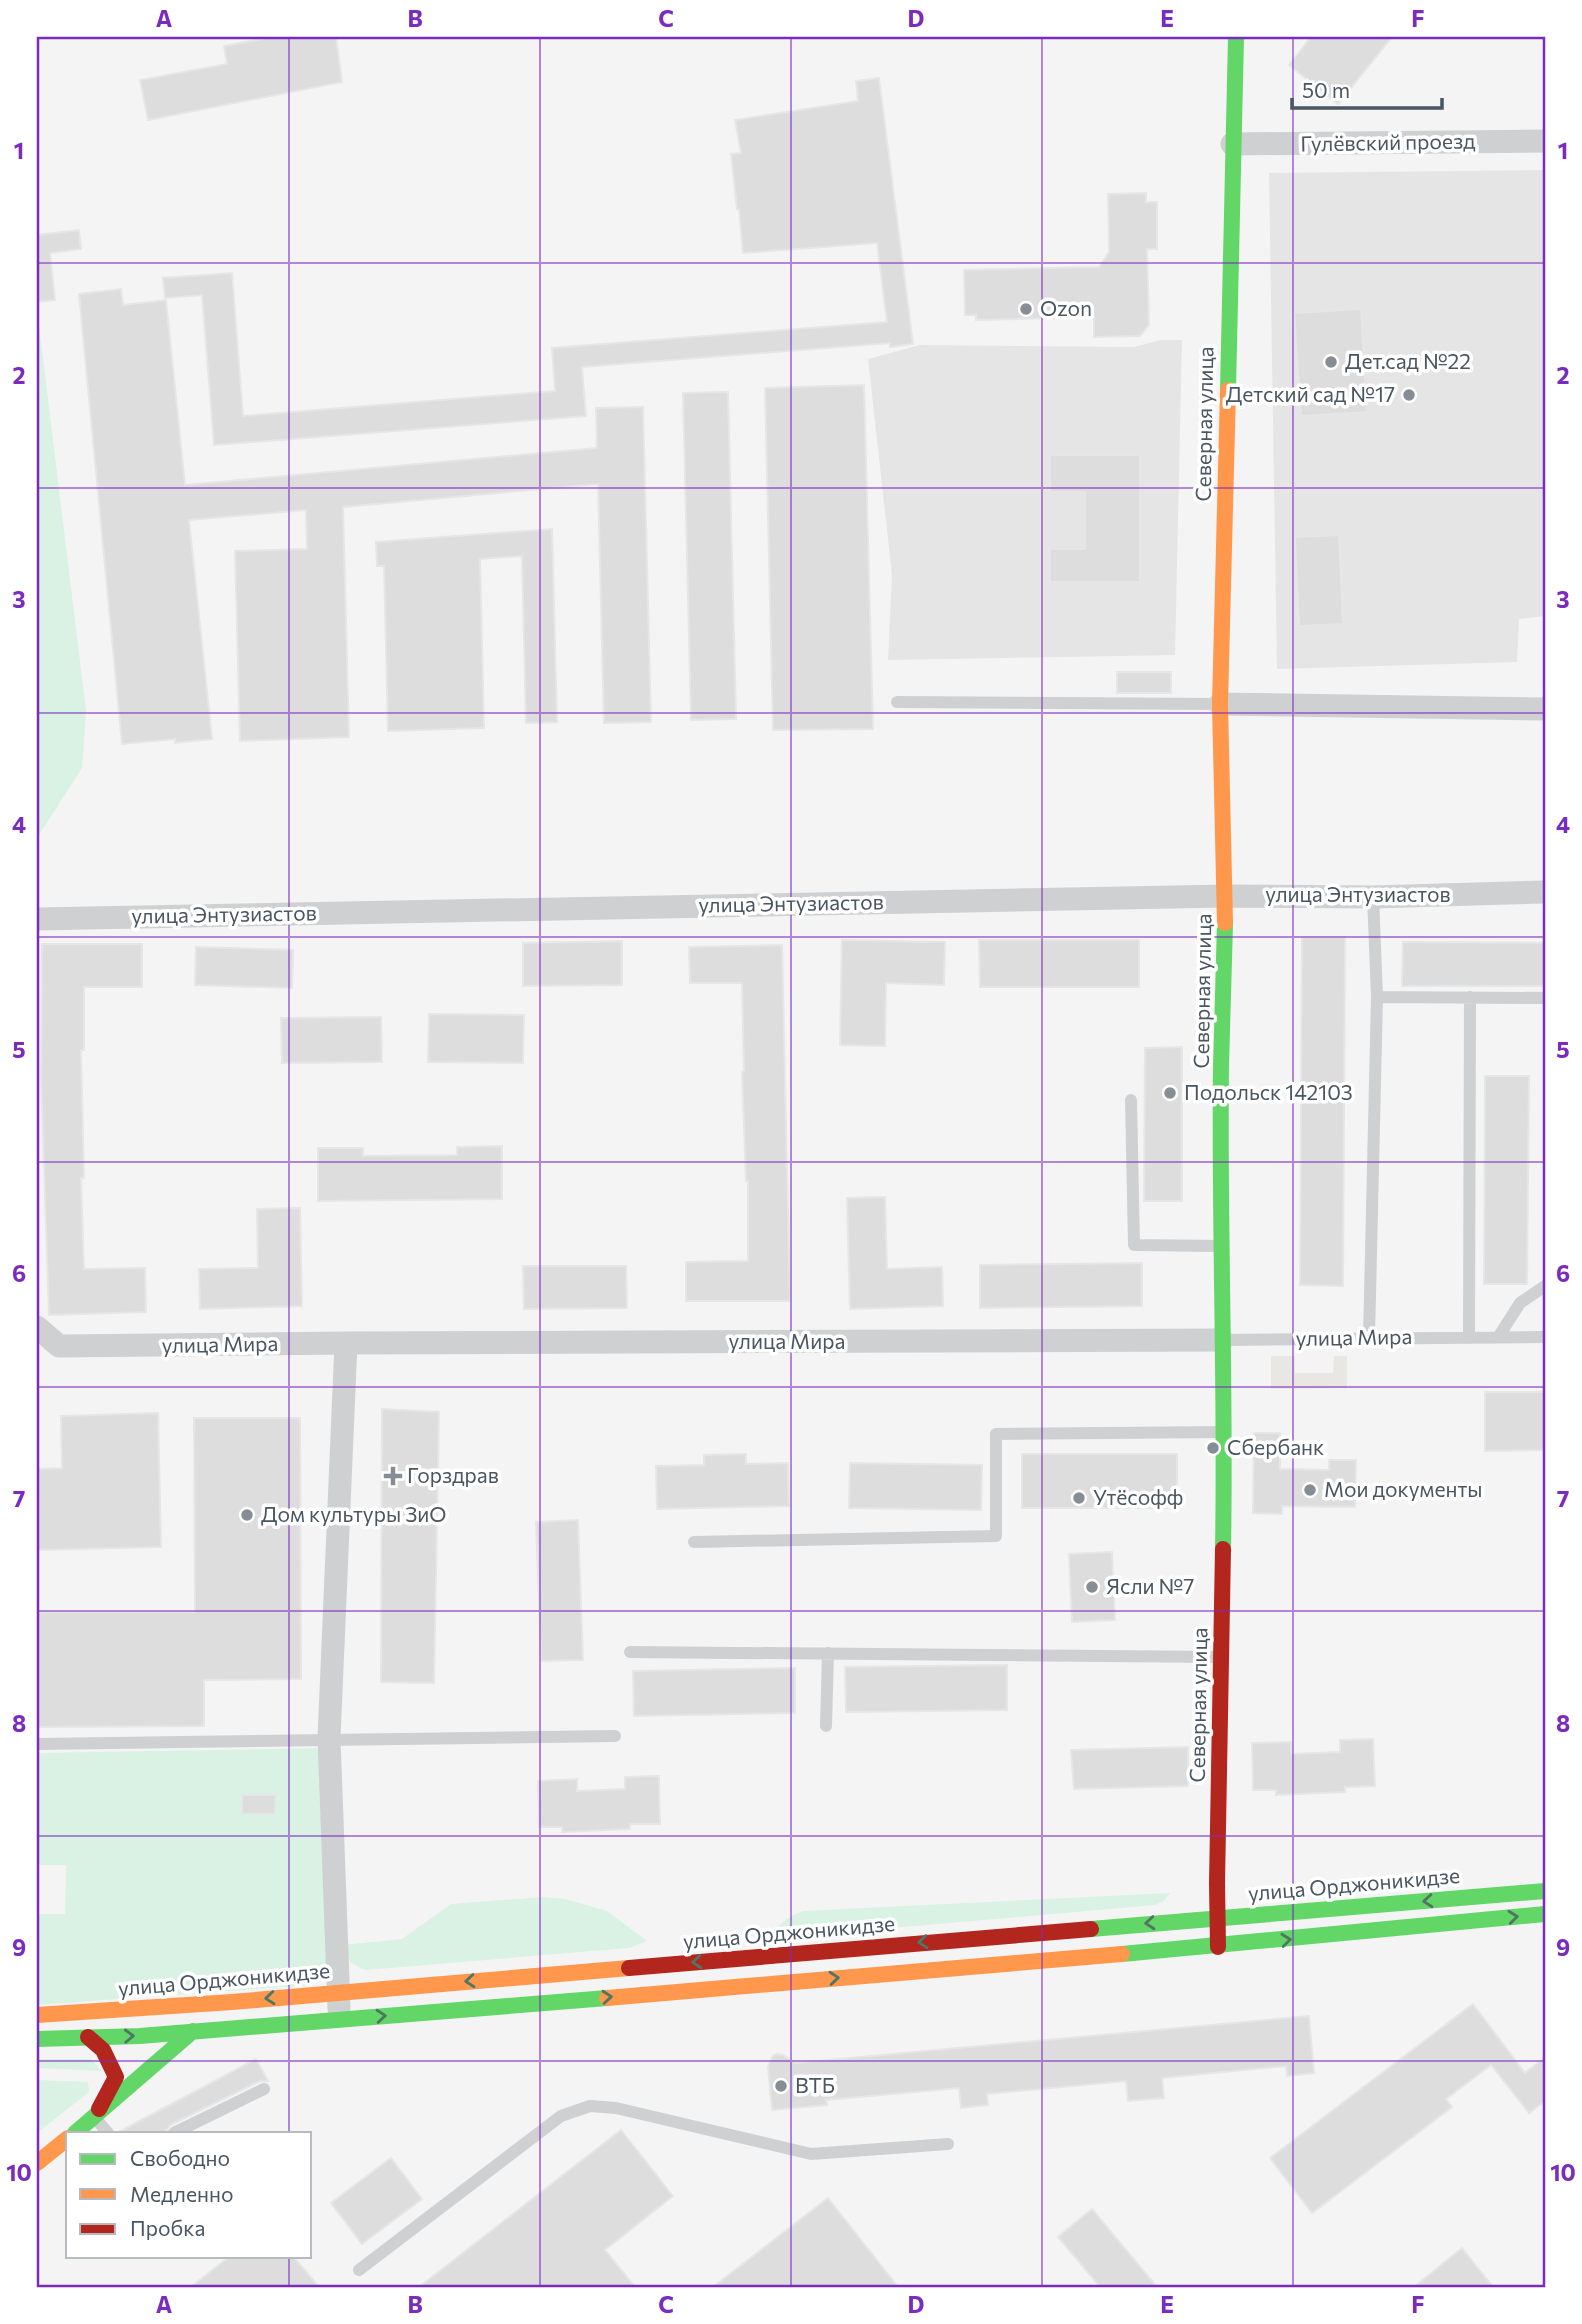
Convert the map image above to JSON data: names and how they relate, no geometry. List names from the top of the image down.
{
  "streets": {
    "main road": ["Северная улица", "улица Орджоникидзе"],
    "street": ["Гулёвский проезд", "улица Энтузиастов", "улица Мира"]
  },
  "crossings": [
    ["Гулёвский проезд", "Северная улица"],
    ["Северная улица", "улица Энтузиастов"],
    ["Северная улица", "улица Мира"],
    ["Северная улица", "улица Орджоникидзе"]
  ],
  "places": {
    "other": [
      "Ozon",
      "Дет.сад №22",
      "Детский сад №17",
      "Подольск 142103",
      "Сбербанк",
      "Мои документы",
      "Утёсофф",
      "Дом культуры ЗиО",
      "Ясли №7",
      "ВТБ"
    ],
    "health": ["Горздрав"]
  },
  "legend": ["Свободно", "Медленно", "Пробка"],
  "scale_bar": "50 m",
  "grid": {
    "columns": [
      "A",
      "B",
      "C",
      "D",
      "E",
      "F"
    ],
    "rows": [
      "1",
      "2",
      "3",
      "4",
      "5",
      "6",
      "7",
      "8",
      "9",
      "10"
    ]
  }
}
